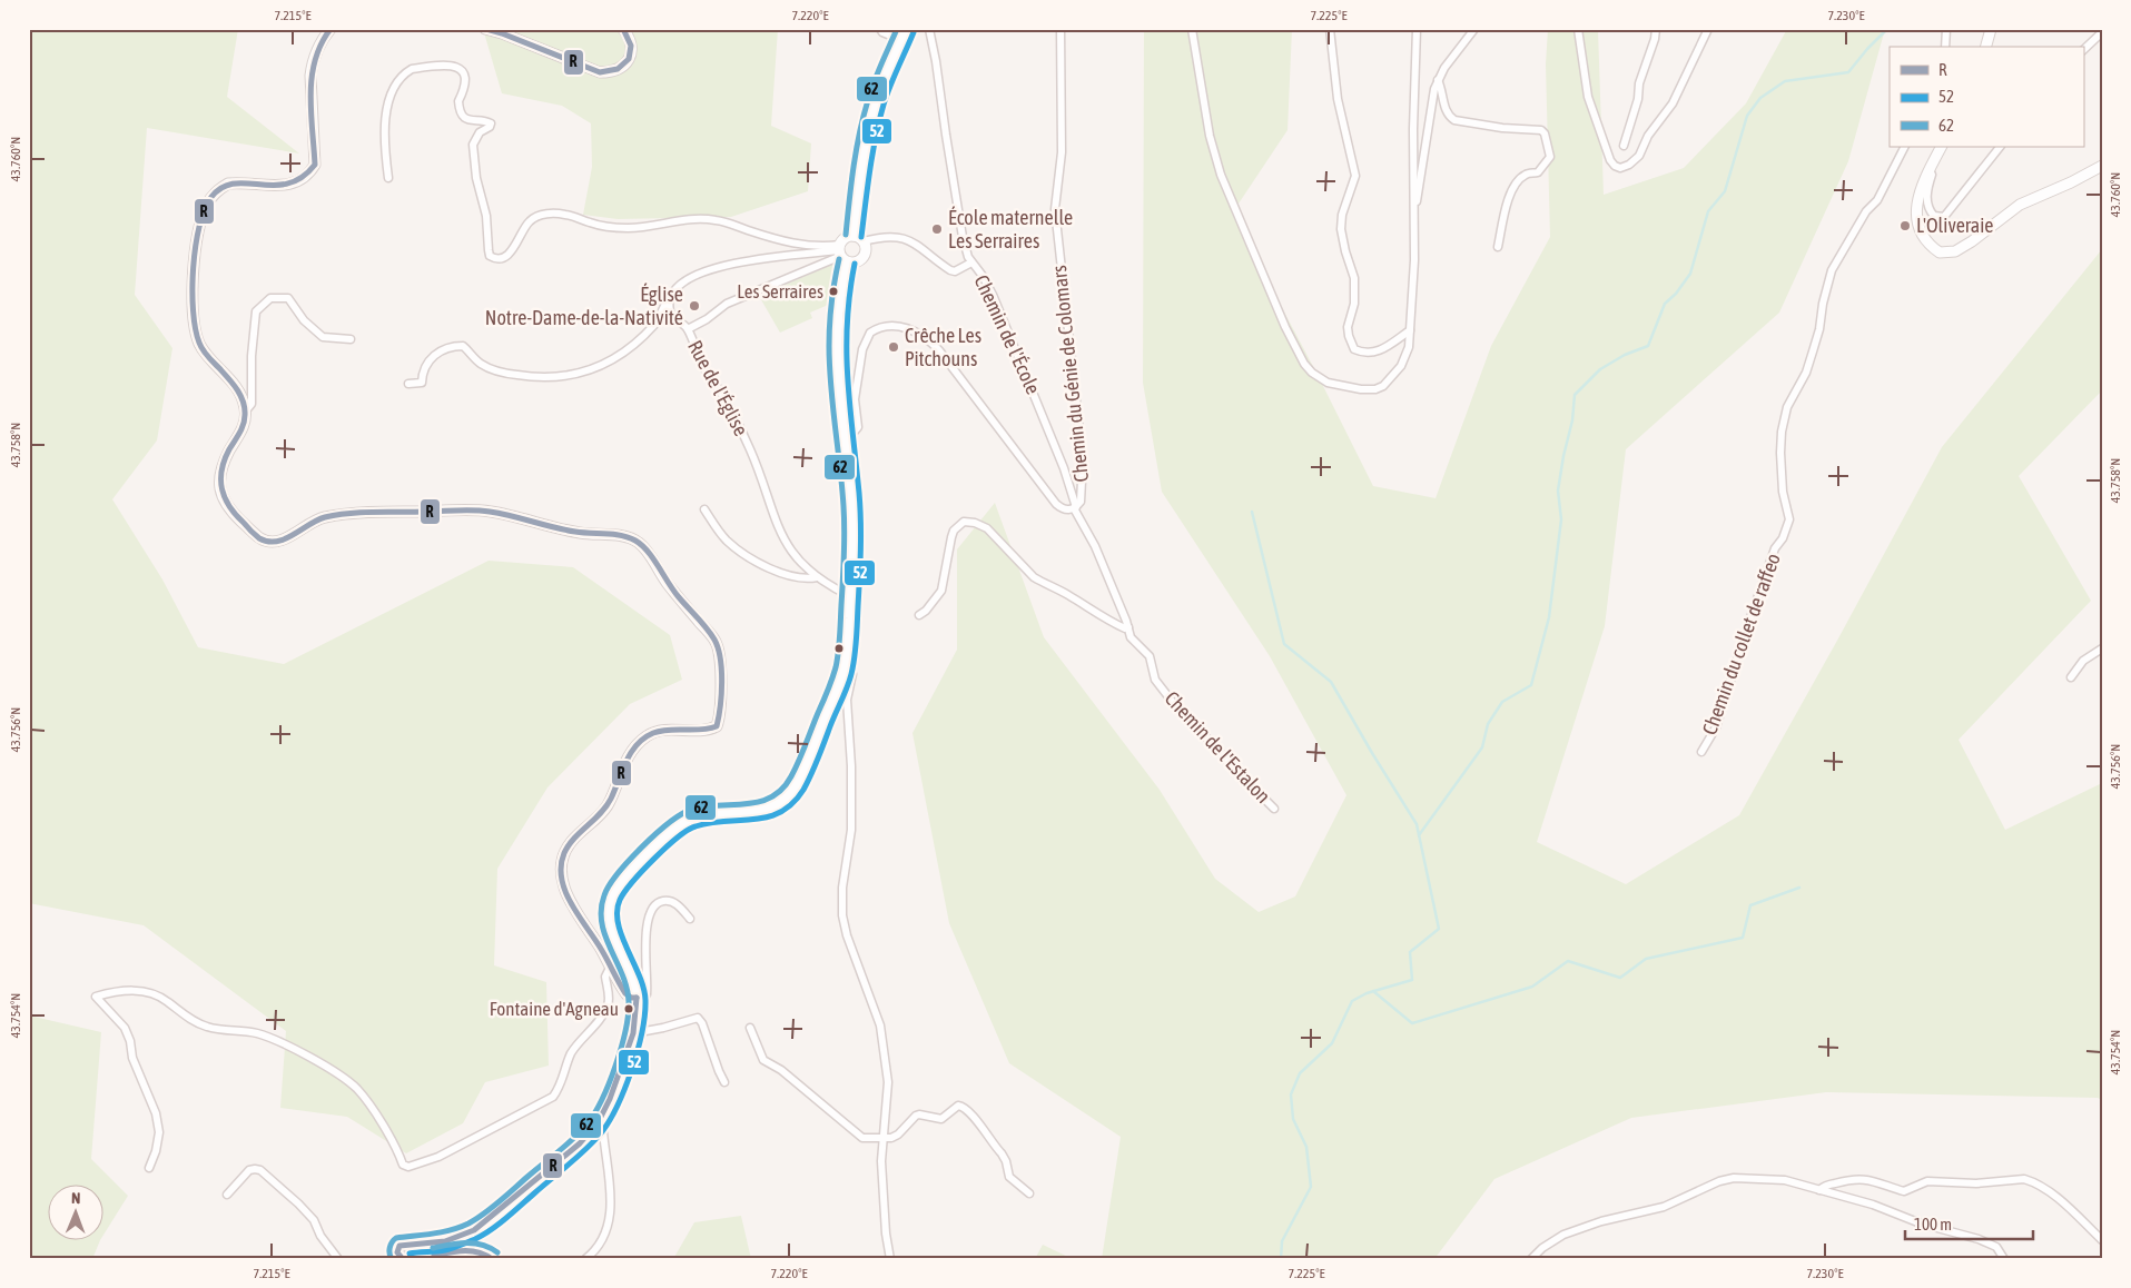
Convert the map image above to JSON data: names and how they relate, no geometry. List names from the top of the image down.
{
  "streets": {
    "street": [
      "Chemin de l'École",
      "Chemin du Génie de Colomars",
      "Rue de l'Église",
      "Chemin du collet de raffeo",
      "Chemin de l'Estalon"
    ]
  },
  "crossings": [
    ["Chemin de l'École", "Chemin du Génie de Colomars"],
    ["Chemin de l'École", "Chemin de l'Estalon"],
    ["Chemin du Génie de Colomars", "Chemin de l'Estalon"]
  ],
  "places": [
    "L'Oliveraie",
    "École maternelle Les Serraires",
    "Les Serraires",
    "Église Notre-Dame-de-la-Nativité",
    "Crêche Les Pitchouns",
    "Fontaine d'Agneau"
  ],
  "lines": ["transit line R", "transit line 62", "transit line 52"],
  "legend": ["R", "52", "62"],
  "scale_bar": "100 m",
  "north": "top",
  "coordinates": [
    "7.215°E",
    "7.220°E",
    "7.225°E",
    "7.230°E",
    "43.760°N",
    "43.758°N",
    "43.756°N",
    "43.754°N"
  ]
}
